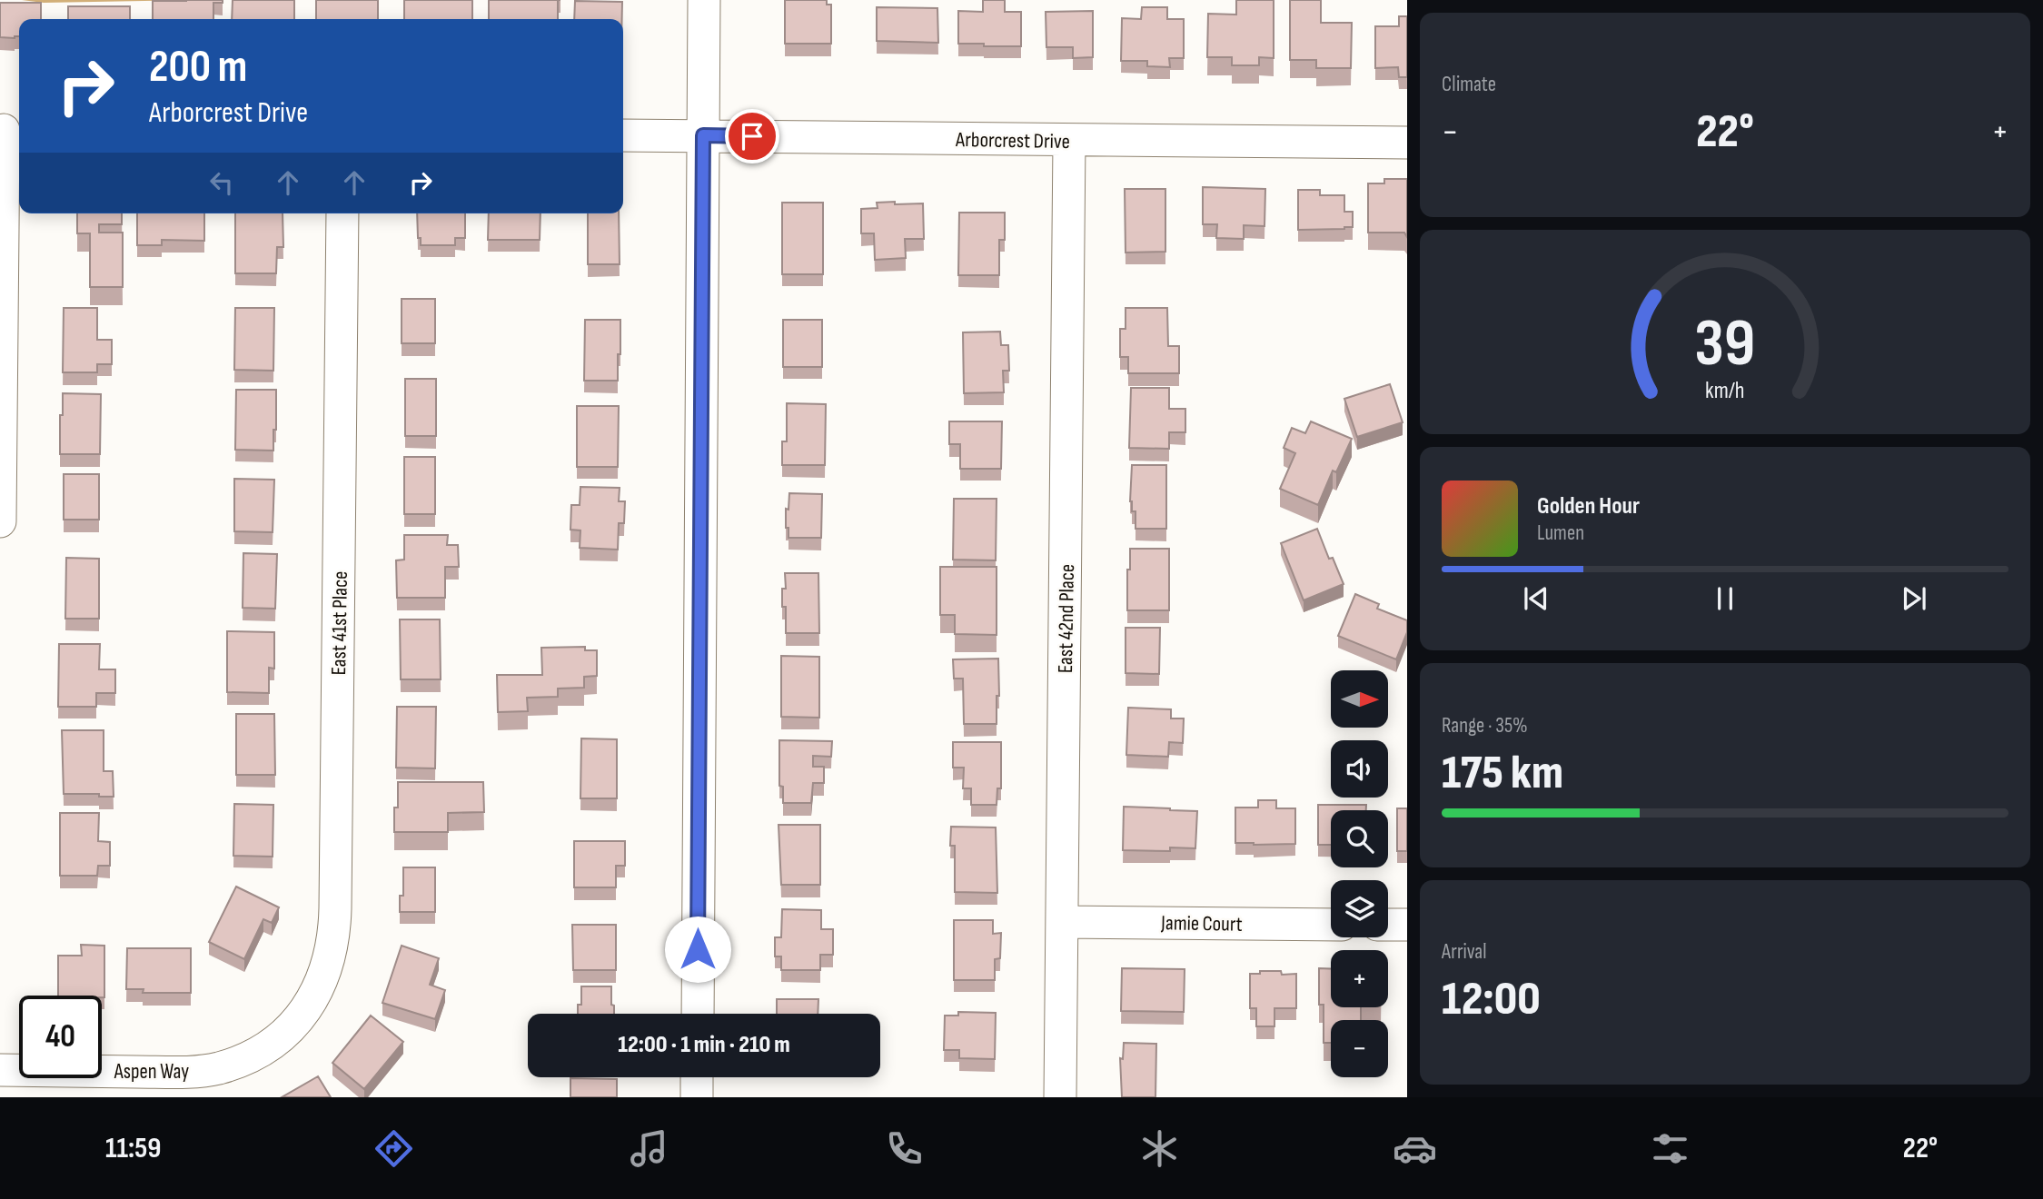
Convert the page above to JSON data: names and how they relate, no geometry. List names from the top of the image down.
{
  "streets": {
    "street": [
      "Arborcrest Drive",
      "East 42nd Place",
      "East 41st Place",
      "Jamie Court",
      "Aspen Way"
    ]
  },
  "crossings": [
    ["Arborcrest Drive", "East 42nd Place"],
    ["East 42nd Place", "Jamie Court"],
    ["East 41st Place", "Aspen Way"]
  ],
  "north": "right",
  "page": {
    "tile": [
      "Climate",
      ["Range · 35%", "175 km"],
      ["Arrival", "12:00"]
    ],
    "turn": ["200 m", "Arborcrest Drive"],
    "heat": ["−", "22°", "+"],
    "song": ["Golden Hour", "Lumen"],
    "map_buttons": ["+", "−"],
    "limit": "40",
    "trip": "12:00 · 1 min · 210 m",
    "tabs": ["11:59", "22°"],
    "gauge": ["39", "km/h"]
  }
}
